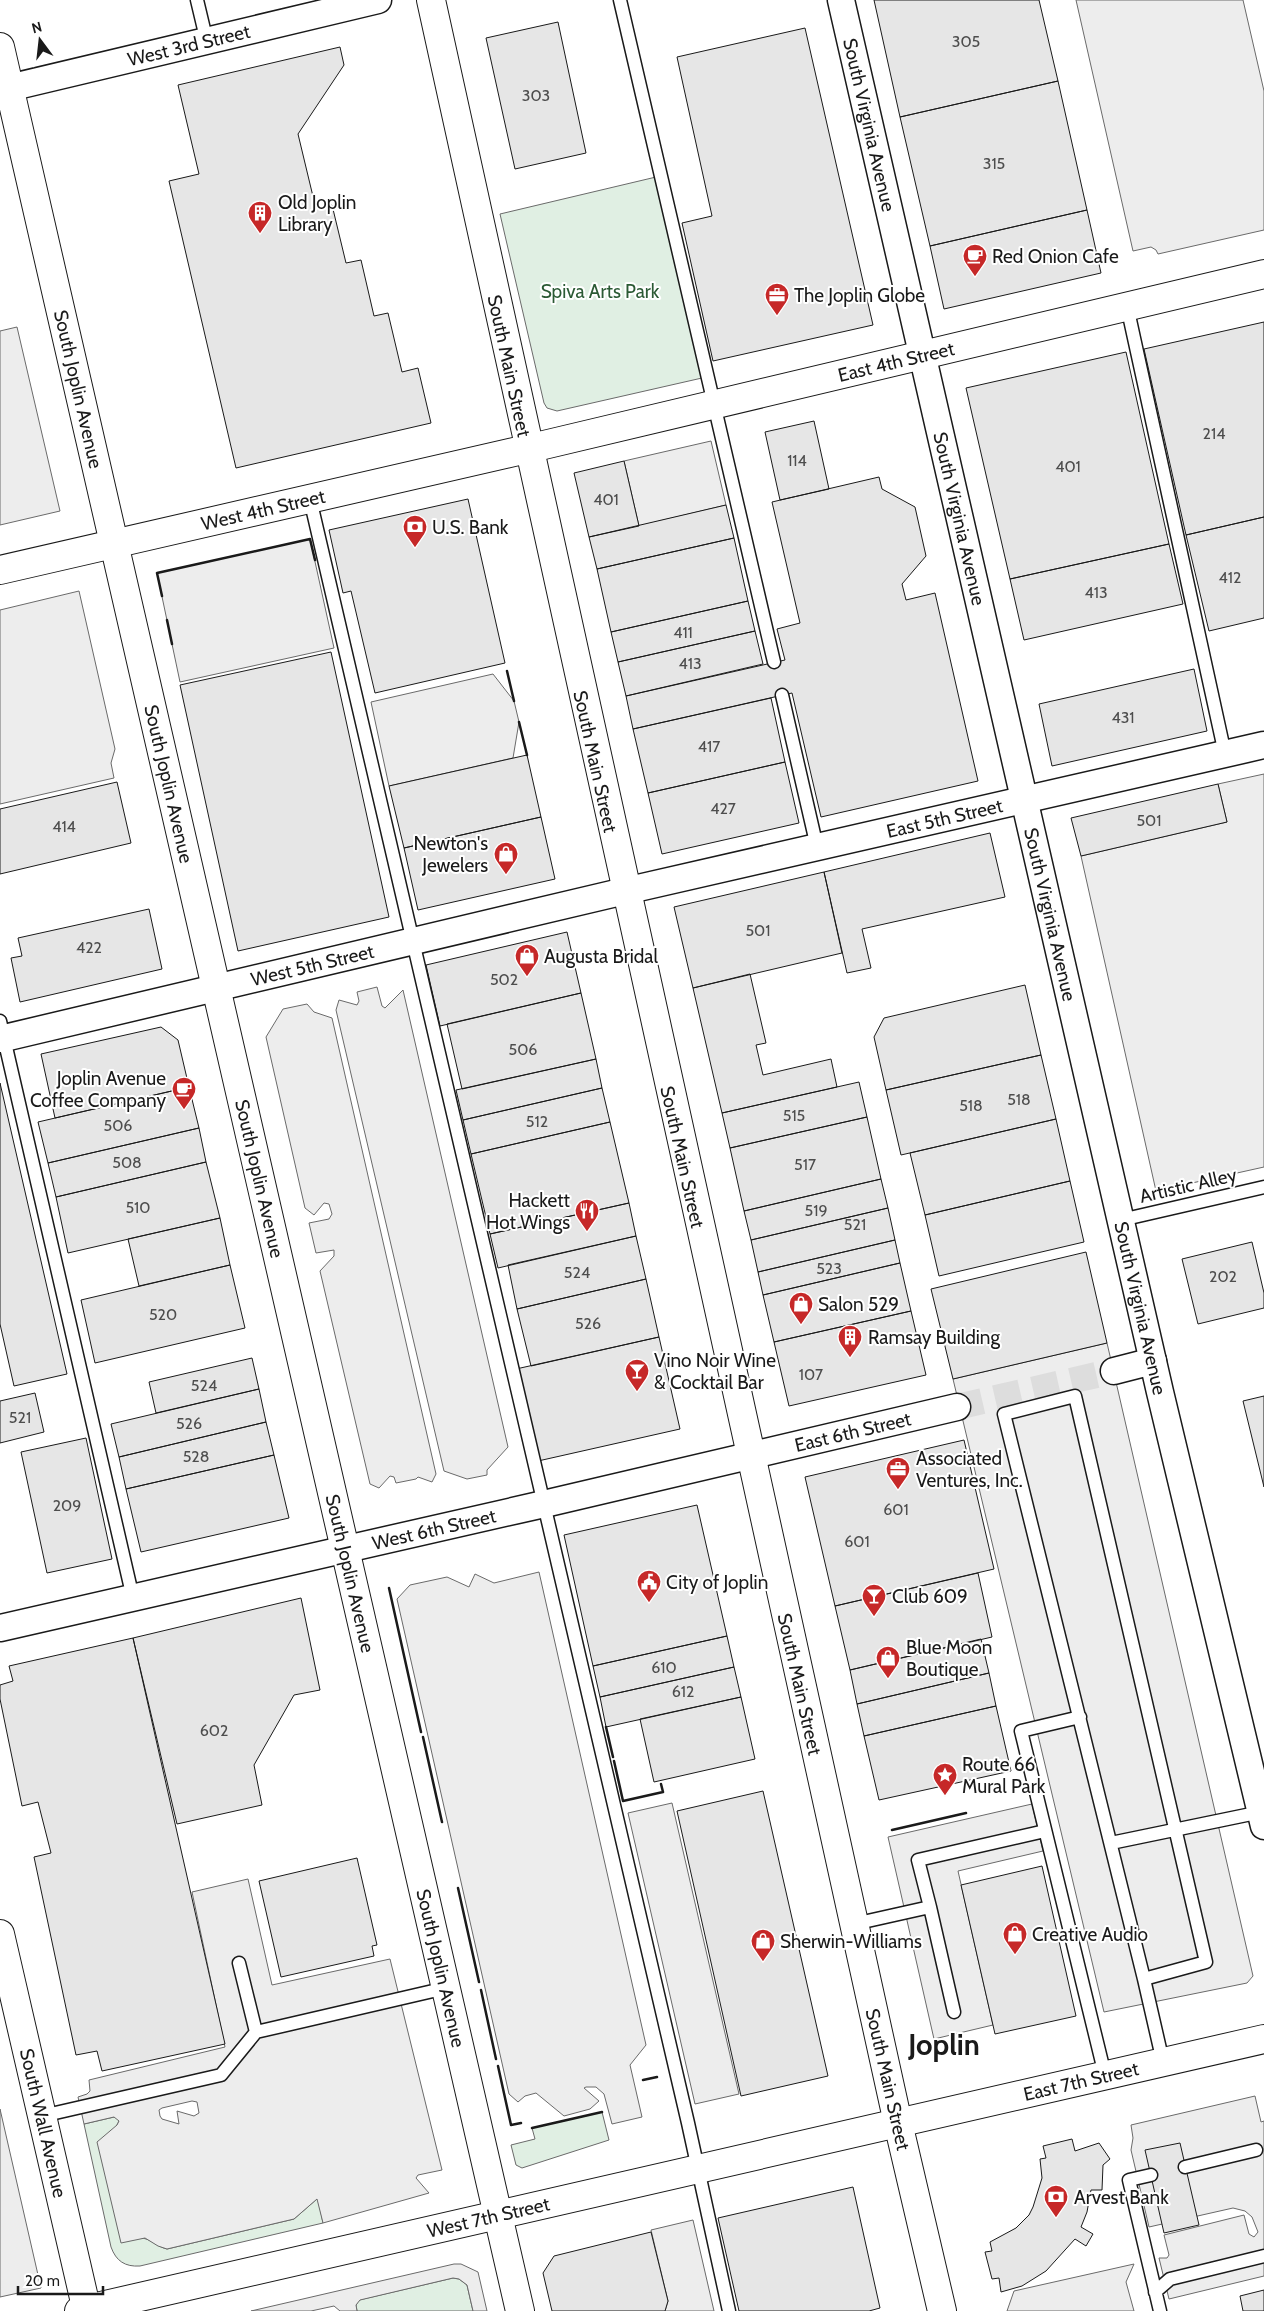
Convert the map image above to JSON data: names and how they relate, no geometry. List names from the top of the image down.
{
  "streets": {
    "street": [
      "West 3rd Street",
      "South Virginia Avenue",
      "East 4th Street",
      "South Main Street",
      "South Joplin Avenue",
      "West 4th Street",
      "East 5th Street",
      "West 5th Street",
      "East 6th Street",
      "West 6th Street",
      "East 7th Street",
      "South Wall Avenue",
      "West 7th Street"
    ],
    "lane": ["Artistic Alley"]
  },
  "crossings": [
    ["West 3rd Street", "South Joplin Avenue"],
    ["South Virginia Avenue", "East 4th Street"],
    ["South Virginia Avenue", "East 5th Street"],
    ["South Virginia Avenue", "Artistic Alley"],
    ["East 4th Street", "South Main Street"],
    ["East 4th Street", "West 4th Street"],
    ["South Main Street", "West 4th Street"],
    ["South Main Street", "East 5th Street"],
    ["South Main Street", "West 5th Street"],
    ["South Main Street", "East 6th Street"],
    ["South Main Street", "West 6th Street"],
    ["South Main Street", "East 7th Street"],
    ["South Main Street", "West 7th Street"],
    ["South Joplin Avenue", "West 4th Street"],
    ["South Joplin Avenue", "West 5th Street"],
    ["South Joplin Avenue", "West 6th Street"],
    ["South Joplin Avenue", "West 7th Street"],
    ["East 5th Street", "West 5th Street"],
    ["East 6th Street", "West 6th Street"],
    ["East 7th Street", "West 7th Street"],
    ["South Wall Avenue", "West 7th Street"]
  ],
  "districts": ["Joplin"],
  "parks": ["Spiva Arts Park"],
  "places": {
    "building": ["Old Joplin Library", "Ramsay Building"],
    "cafe": ["Red Onion Cafe", "Joplin Avenue Coffee Company"],
    "office": ["The Joplin Globe", "Associated Ventures, Inc."],
    "bank": ["U.S. Bank", "Arvest Bank"],
    "shop": [
      "Newton's Jewelers",
      "Augusta Bridal",
      "Salon 529",
      "Blue Moon Boutique",
      "Creative Audio",
      "Sherwin-Williams"
    ],
    "restaurant": ["Hackett Hot Wings"],
    "bar": ["Vino Noir Wine & Cocktail Bar", "Club 609"],
    "public building": ["City of Joplin"],
    "place": ["Route 66 Mural Park"]
  },
  "house_numbers": [
    "305",
    "303",
    "315",
    "214",
    "114",
    "401",
    "401",
    "412",
    "413",
    "411",
    "413",
    "431",
    "417",
    "427",
    "501",
    "414",
    "501",
    "422",
    "502",
    "506",
    "518",
    "518",
    "515",
    "512",
    "506",
    "508",
    "517",
    "510",
    "519",
    "521",
    "523",
    "524",
    "202",
    "520",
    "526",
    "107",
    "524",
    "521",
    "526",
    "528",
    "209",
    "601",
    "601",
    "610",
    "612",
    "602"
  ],
  "scale_bar": "20 m",
  "north": "top"
}
